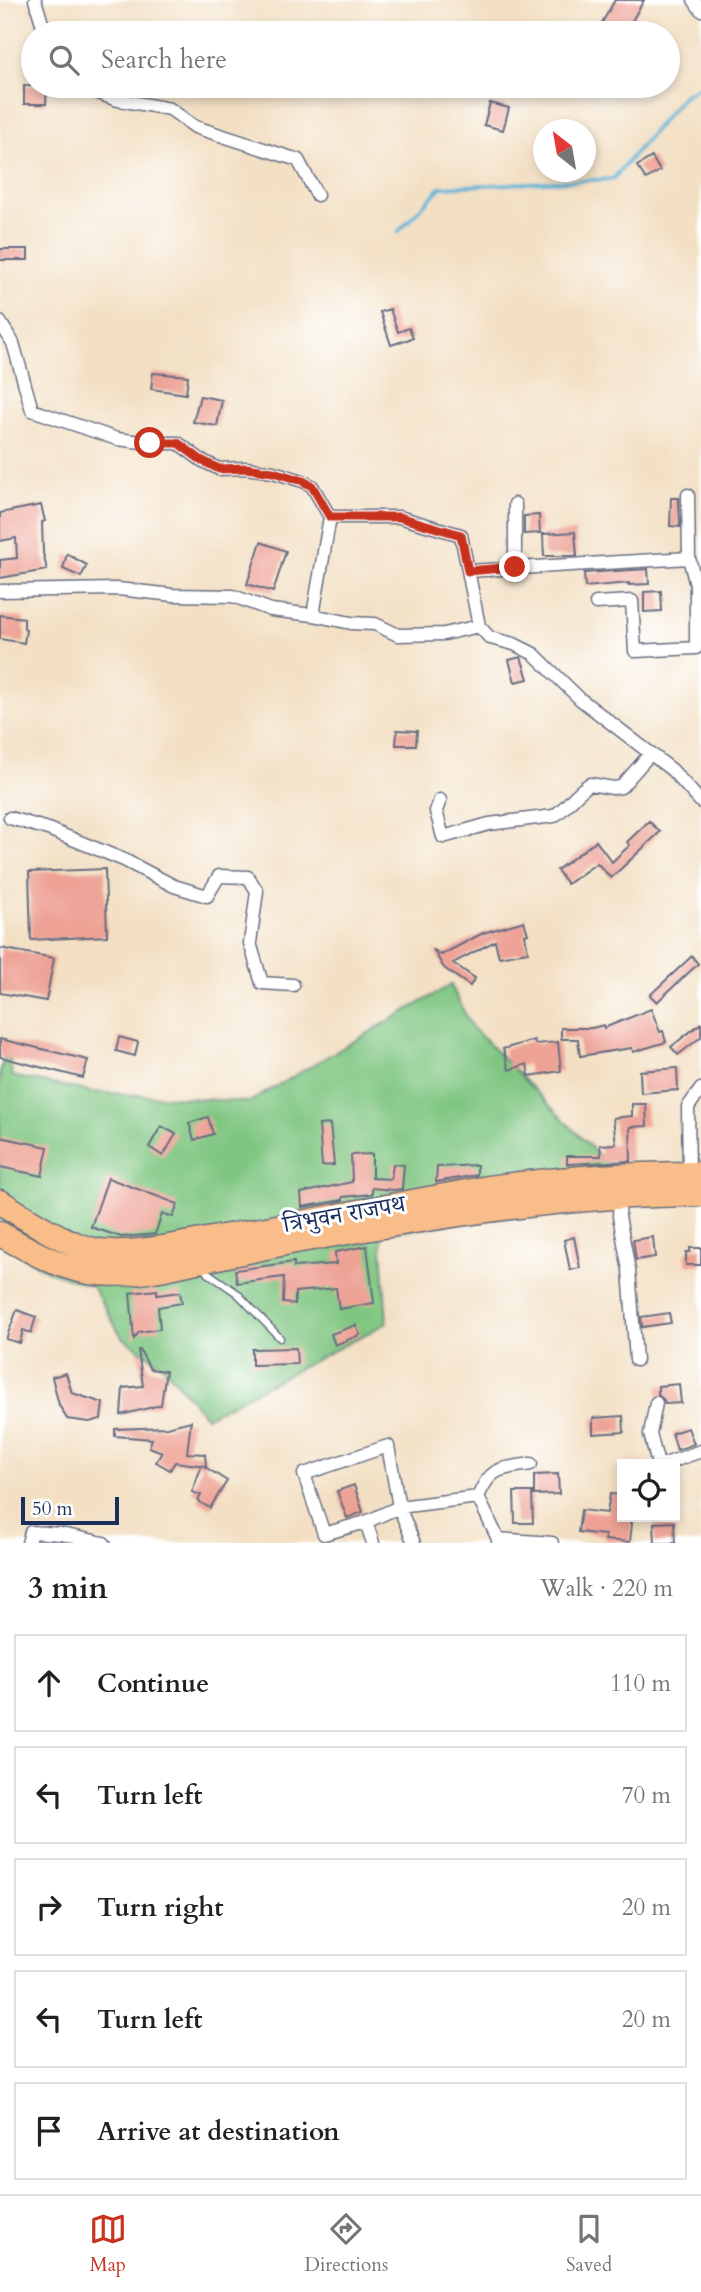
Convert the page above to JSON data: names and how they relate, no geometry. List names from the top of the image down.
{
  "streets": {
    "highway": ["त्रिभुवन राजपथ"]
  },
  "scale_bar": "50 m",
  "north": "top left",
  "page": {
    "search": "Search here",
    "scale": "50 m",
    "heading": ["3 min", "Walk · 220 m"],
    "list": [
      ["Continue", "110 m"],
      ["Turn left", "70 m"],
      ["Turn right", "20 m"],
      ["Turn left", "20 m"],
      "Arrive at destination"
    ],
    "nav": ["Map", "Directions", "Saved"]
  }
}
